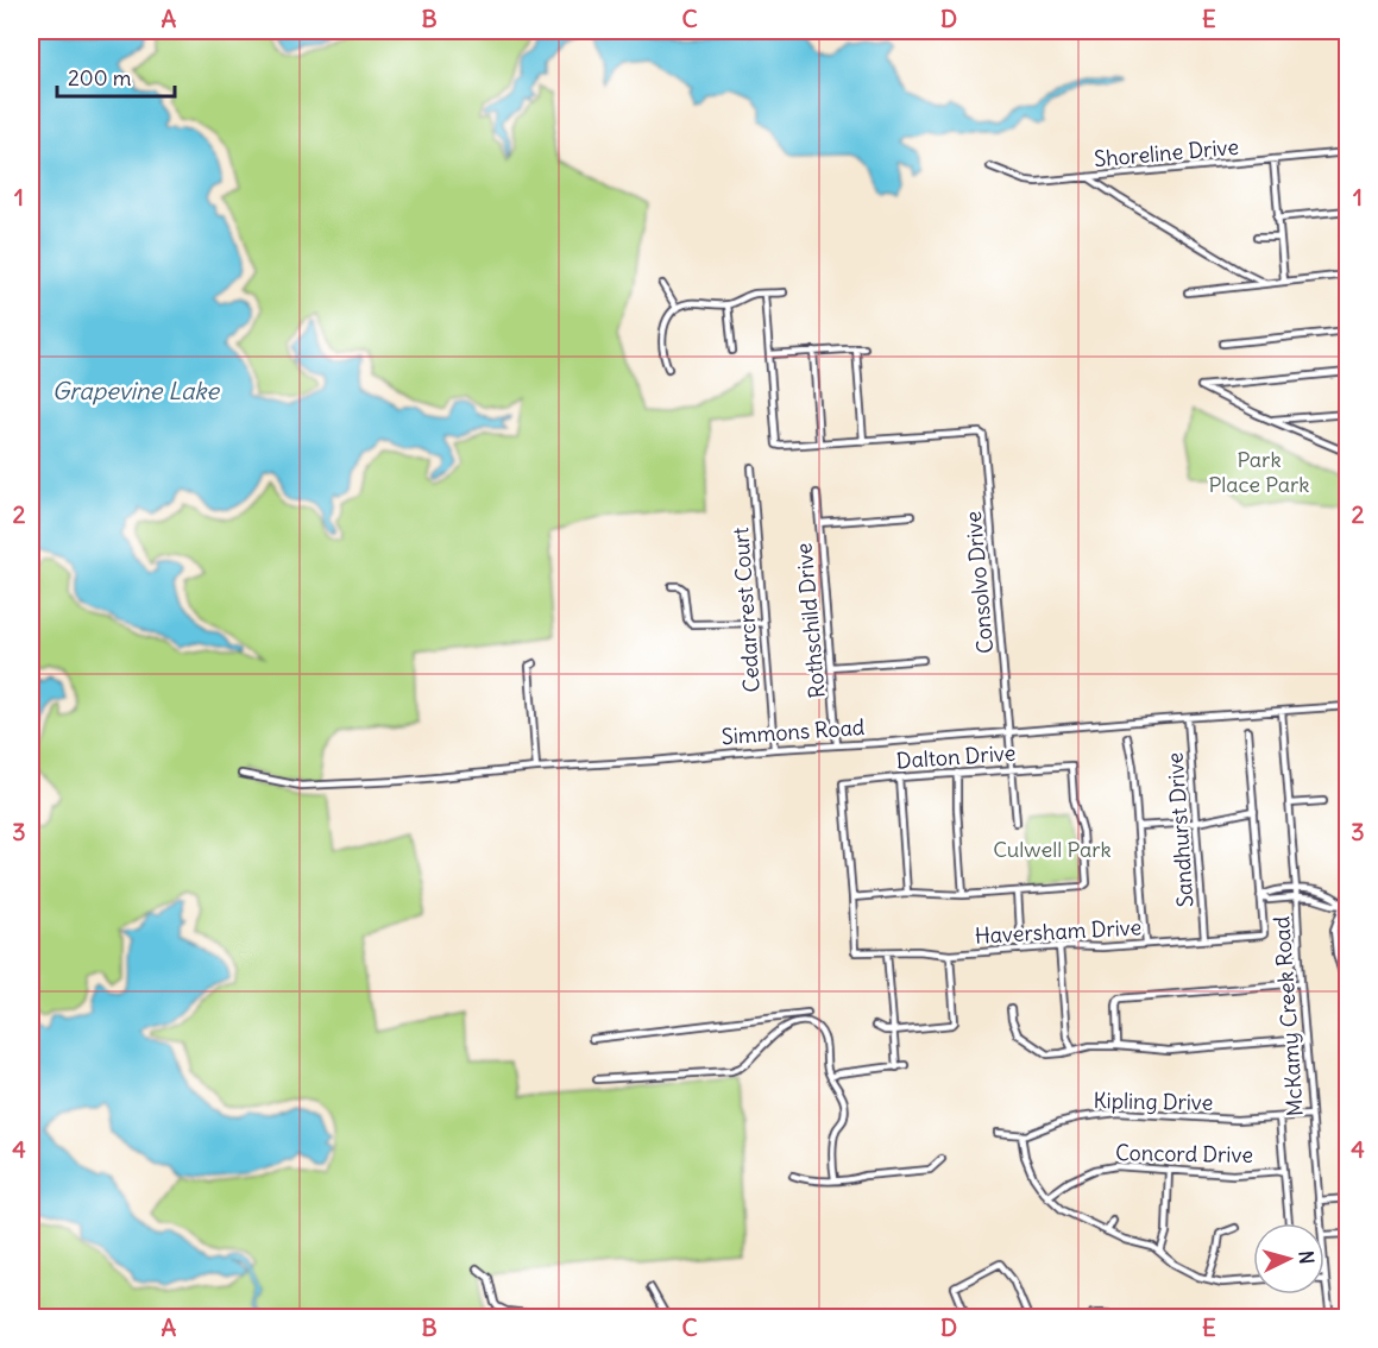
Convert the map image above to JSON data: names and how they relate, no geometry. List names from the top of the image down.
{
  "streets": {
    "street": [
      "Shoreline Drive",
      "Consolvo Drive",
      "Cedarcrest Court",
      "Rothschild Drive",
      "Simmons Road",
      "Dalton Drive",
      "Sandhurst Drive",
      "Haversham Drive",
      "McKamy Creek Road",
      "Kipling Drive",
      "Concord Drive"
    ]
  },
  "crossings": [
    ["Consolvo Drive", "Simmons Road"],
    ["Consolvo Drive", "Dalton Drive"],
    ["Cedarcrest Court", "Simmons Road"],
    ["Rothschild Drive", "Simmons Road"],
    ["Simmons Road", "Sandhurst Drive"],
    ["Simmons Road", "McKamy Creek Road"],
    ["Dalton Drive", "Haversham Drive"],
    ["Sandhurst Drive", "Haversham Drive"],
    ["McKamy Creek Road", "Kipling Drive"]
  ],
  "water": ["Grapevine Lake"],
  "parks": ["Park Place Park", "Culwell Park"],
  "scale_bar": "200 m",
  "north": "right",
  "grid": {
    "columns": [
      "A",
      "B",
      "C",
      "D",
      "E"
    ],
    "rows": [
      "1",
      "2",
      "3",
      "4"
    ]
  }
}
